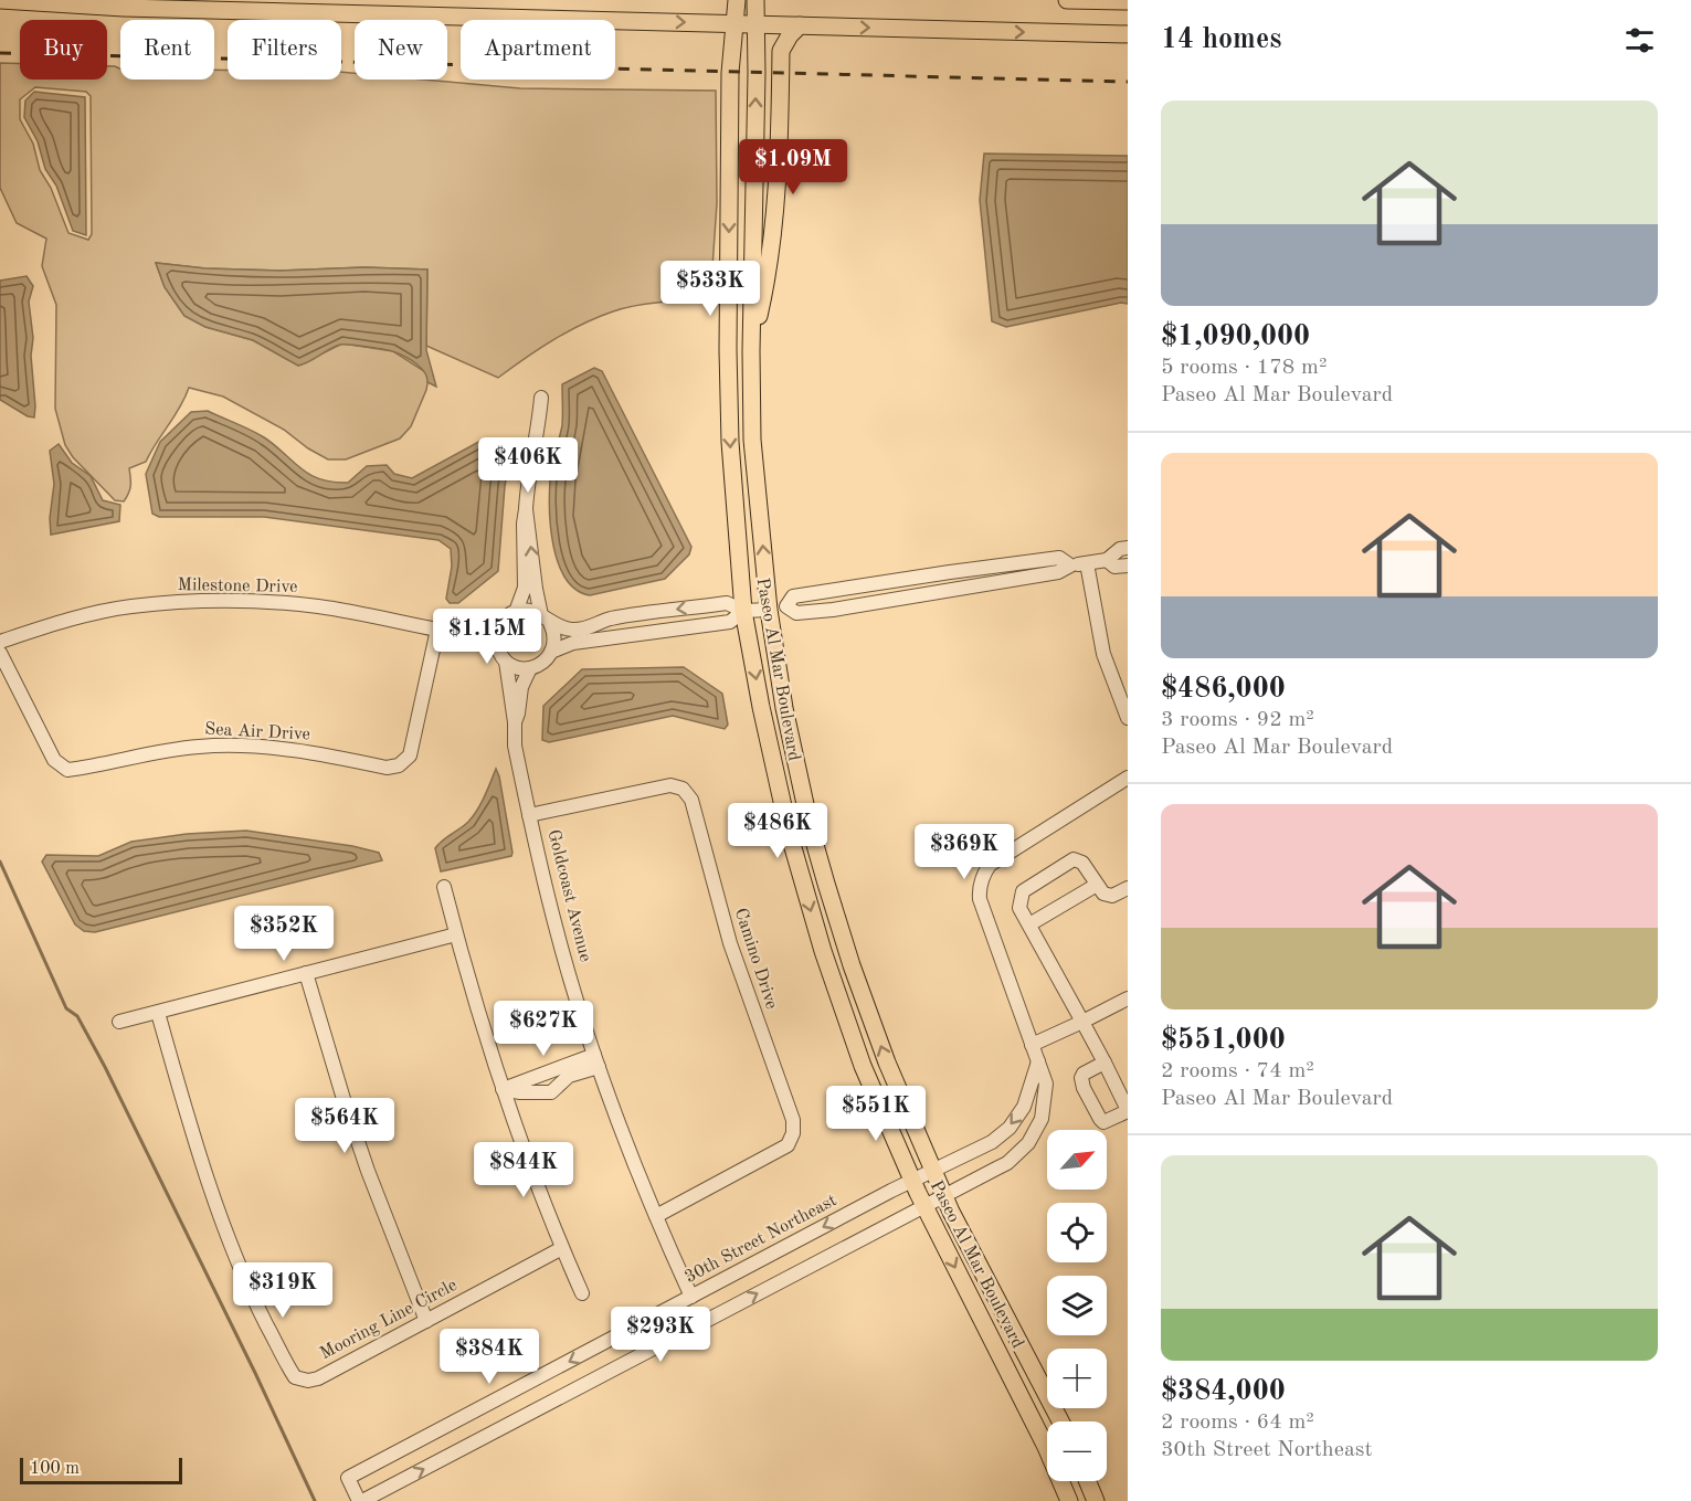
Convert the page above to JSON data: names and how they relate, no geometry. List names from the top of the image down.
{
  "streets": {
    "main road": ["Paseo Al Mar Boulevard"],
    "street": [
      "Milestone Drive",
      "Sea Air Drive",
      "Goldcoast Avenue",
      "Camino Drive",
      "30th Street Northeast",
      "Mooring Line Circle"
    ]
  },
  "crossings": [
    ["Milestone Drive", "Sea Air Drive"],
    ["Milestone Drive", "Goldcoast Avenue"],
    ["Paseo Al Mar Boulevard", "30th Street Northeast"],
    ["Goldcoast Avenue", "Camino Drive"],
    ["Goldcoast Avenue", "30th Street Northeast"]
  ],
  "scale_bar": "100 m",
  "north": "top right",
  "page": {
    "heading": "14 homes",
    "chip": [
      "Buy",
      "Rent",
      "Filters",
      "New",
      "Apartment"
    ],
    "list": [
      {
        "name": "$1,090,000",
        "note": "5 rooms · 178 m² · Paseo Al Mar Boulevard"
      },
      {
        "name": "$486,000",
        "note": "3 rooms · 92 m² · Paseo Al Mar Boulevard"
      },
      {
        "name": "$551,000",
        "note": "2 rooms · 74 m² · Paseo Al Mar Boulevard"
      },
      {
        "name": "$384,000",
        "note": "2 rooms · 64 m² · 30th Street Northeast"
      }
    ],
    "price": [
      "$1.09M",
      "$533K",
      "$406K",
      "$1.15M",
      "$486K",
      "$369K",
      "$352K",
      "$627K",
      "$551K",
      "$564K",
      "$844K",
      "$319K",
      "$293K",
      "$384K"
    ],
    "map_buttons": ["+", "−"],
    "scale": "100 m"
  }
}
